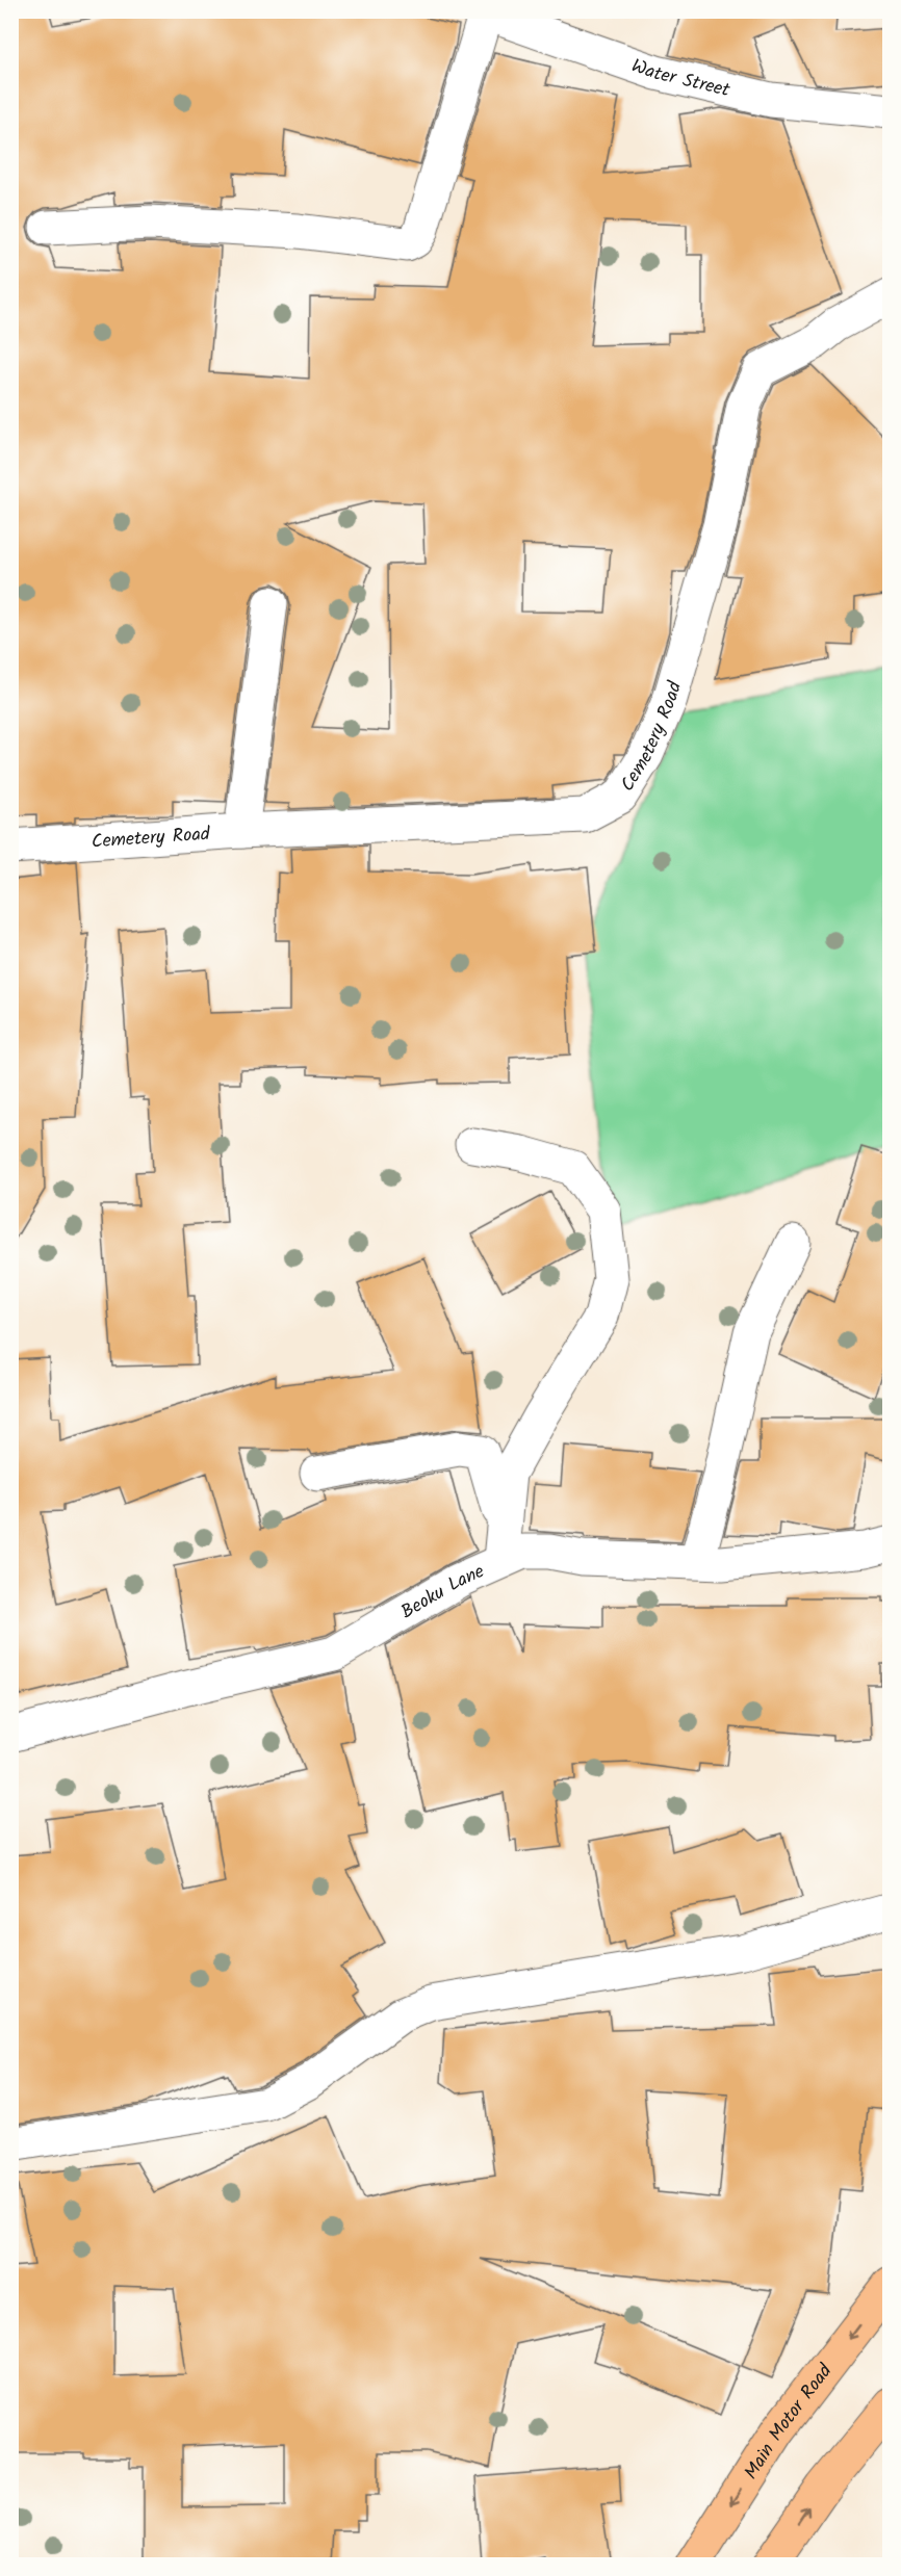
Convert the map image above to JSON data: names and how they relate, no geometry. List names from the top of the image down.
{
  "streets": {
    "main road": ["Main Motor Road"],
    "street": ["Water Street", "Cemetery Road", "Beoku Lane"]
  }
}
